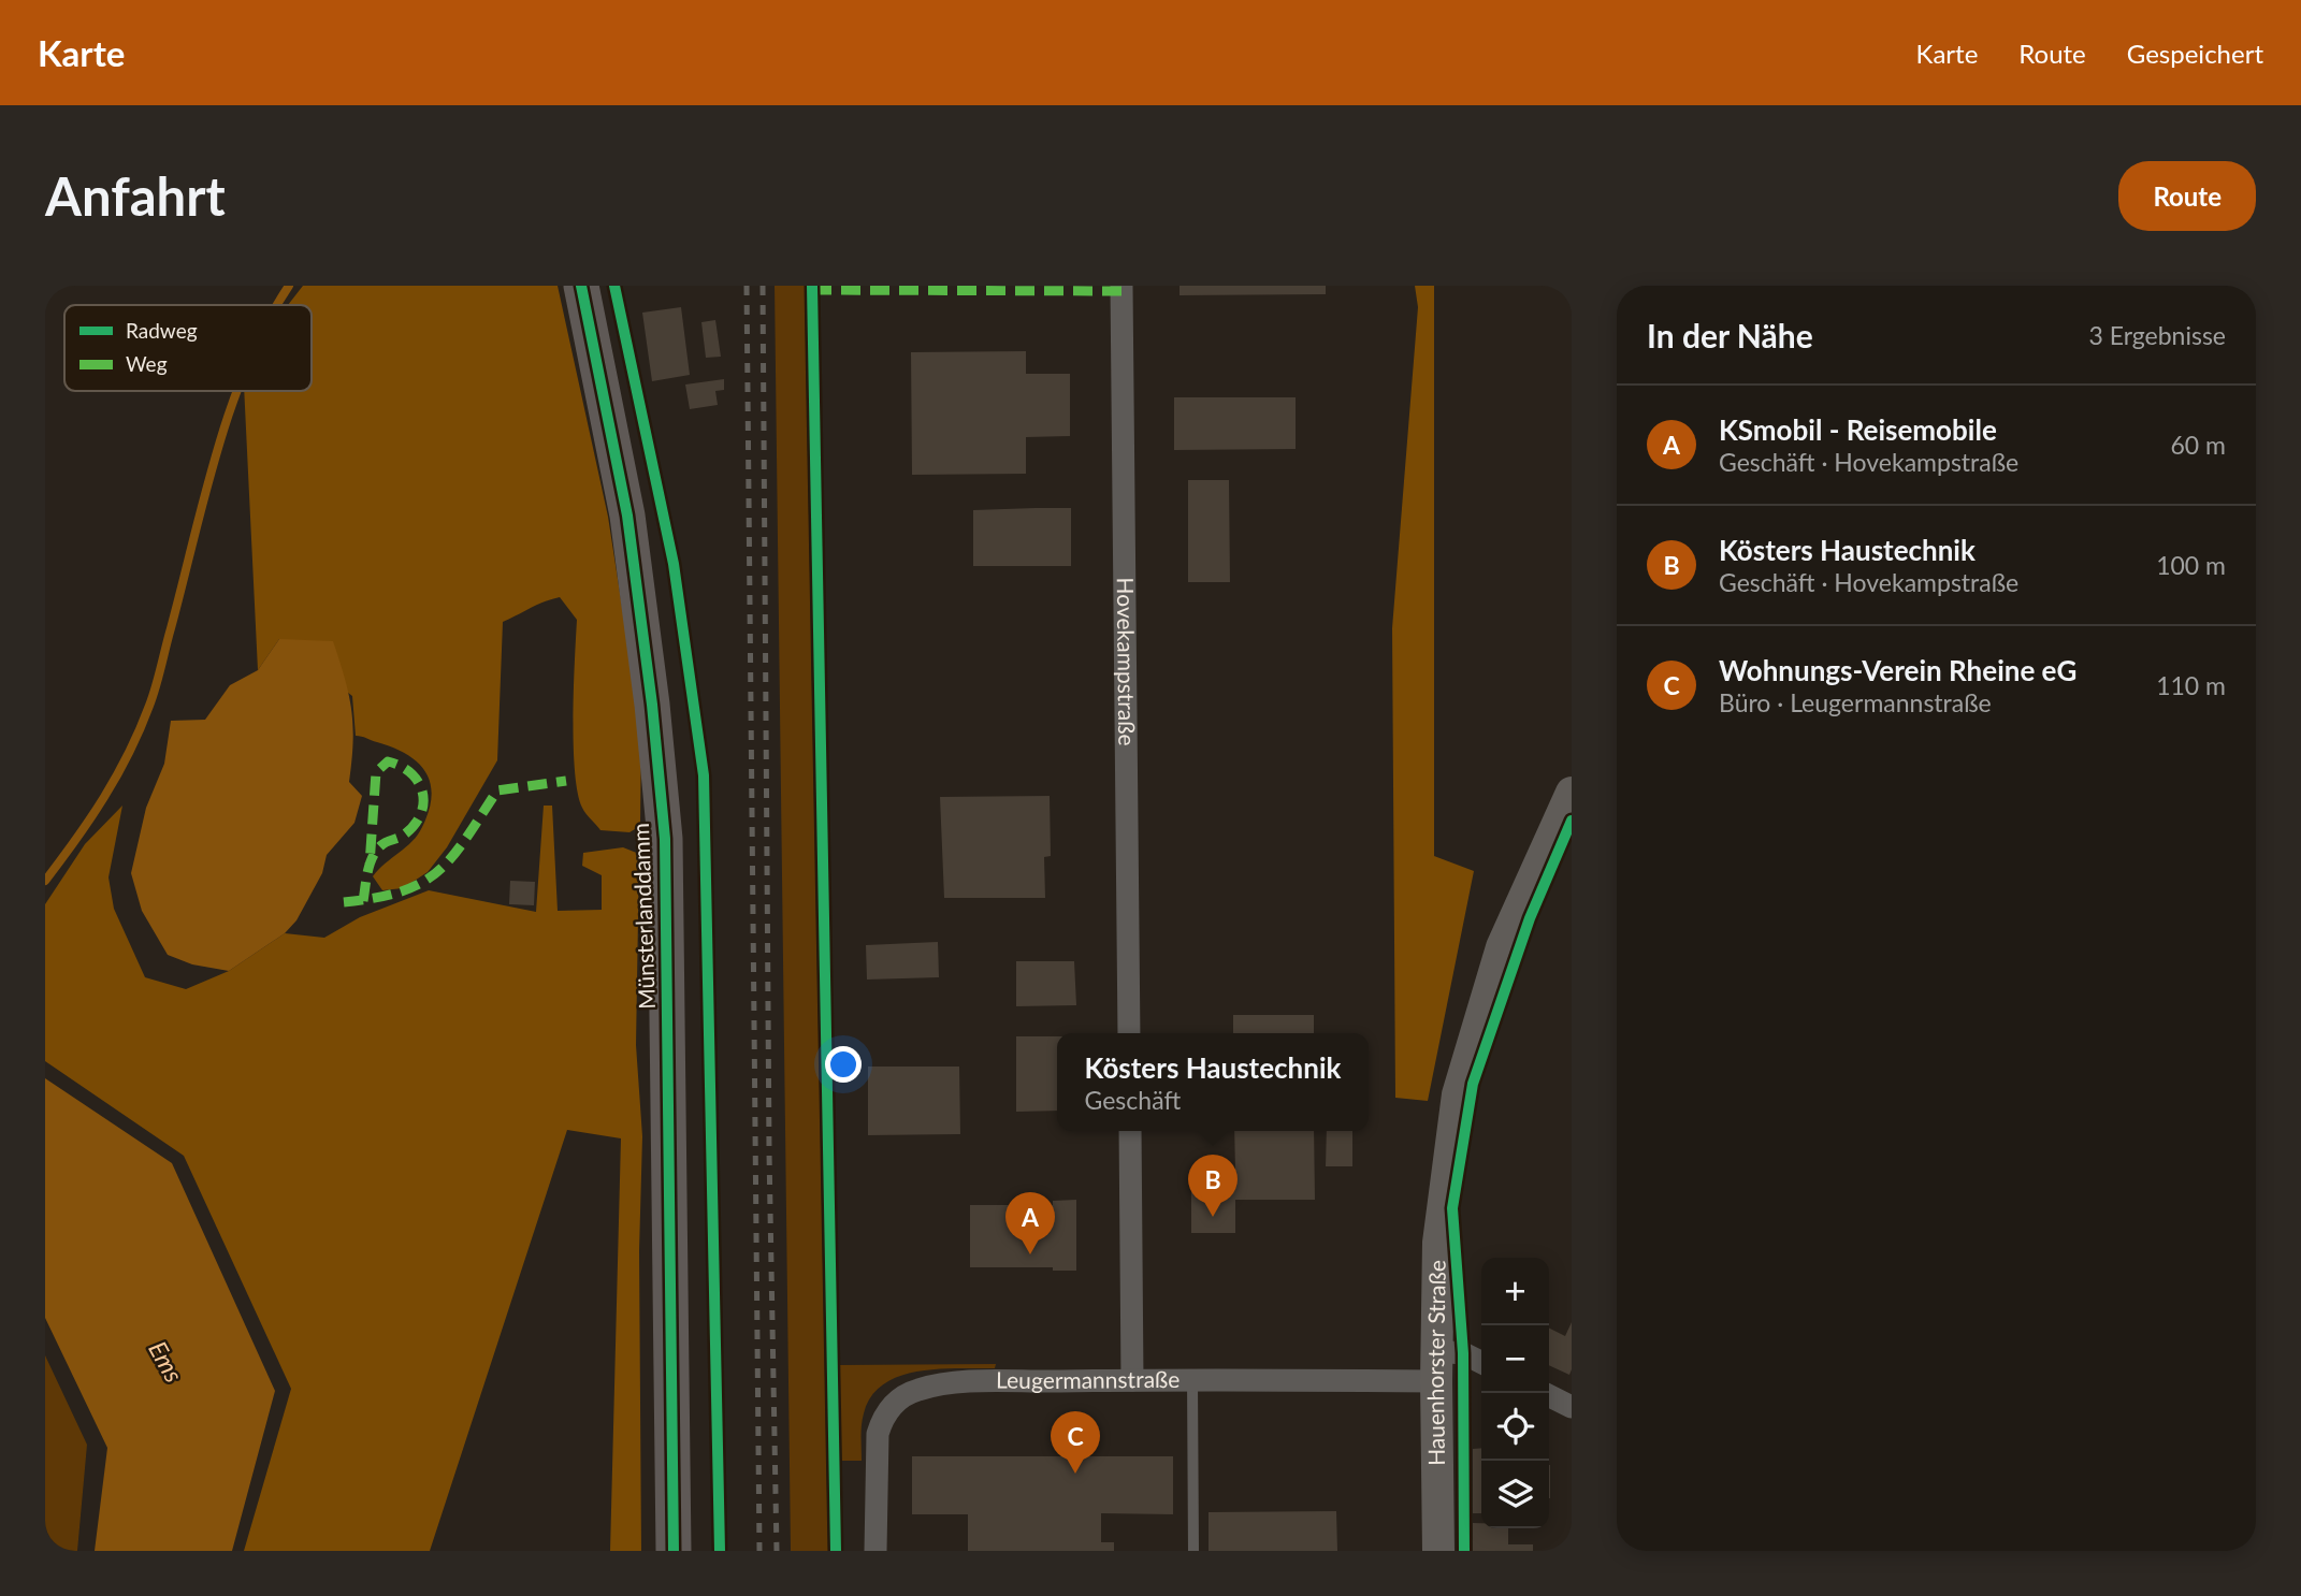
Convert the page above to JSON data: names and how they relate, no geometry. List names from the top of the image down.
{
  "streets": {
    "main road": ["Münsterlanddamm"],
    "street": ["Hovekampstraße", "Hauenhorster Straße", "Leugermannstraße"]
  },
  "crossings": [
    ["Hauenhorster Straße", "Leugermannstraße"]
  ],
  "water": ["Ems"],
  "legend": ["Radweg", "Weg"],
  "page": {
    "header": "Karte",
    "nav": ["Karte", "Route", "Gespeichert"],
    "buttons": "Route",
    "title": "Anfahrt",
    "heading": ["In der Nähe", "3 Ergebnisse"],
    "list": [
      {
        "mark": "A",
        "name": "KSmobil - Reisemobile",
        "note": "Geschäft · Hovekampstraße",
        "value": "60 m"
      },
      {
        "mark": "B",
        "name": "Kösters Haustechnik",
        "note": "Geschäft · Hovekampstraße",
        "value": "100 m"
      },
      {
        "mark": "C",
        "name": "Wohnungs-Verein Rheine eG",
        "note": "Büro · Leugermannstraße",
        "value": "110 m"
      }
    ],
    "popup": ["Kösters Haustechnik", "Geschäft"],
    "pins": ["B", "A", "C"],
    "map_buttons": ["+", "−"]
  }
}
